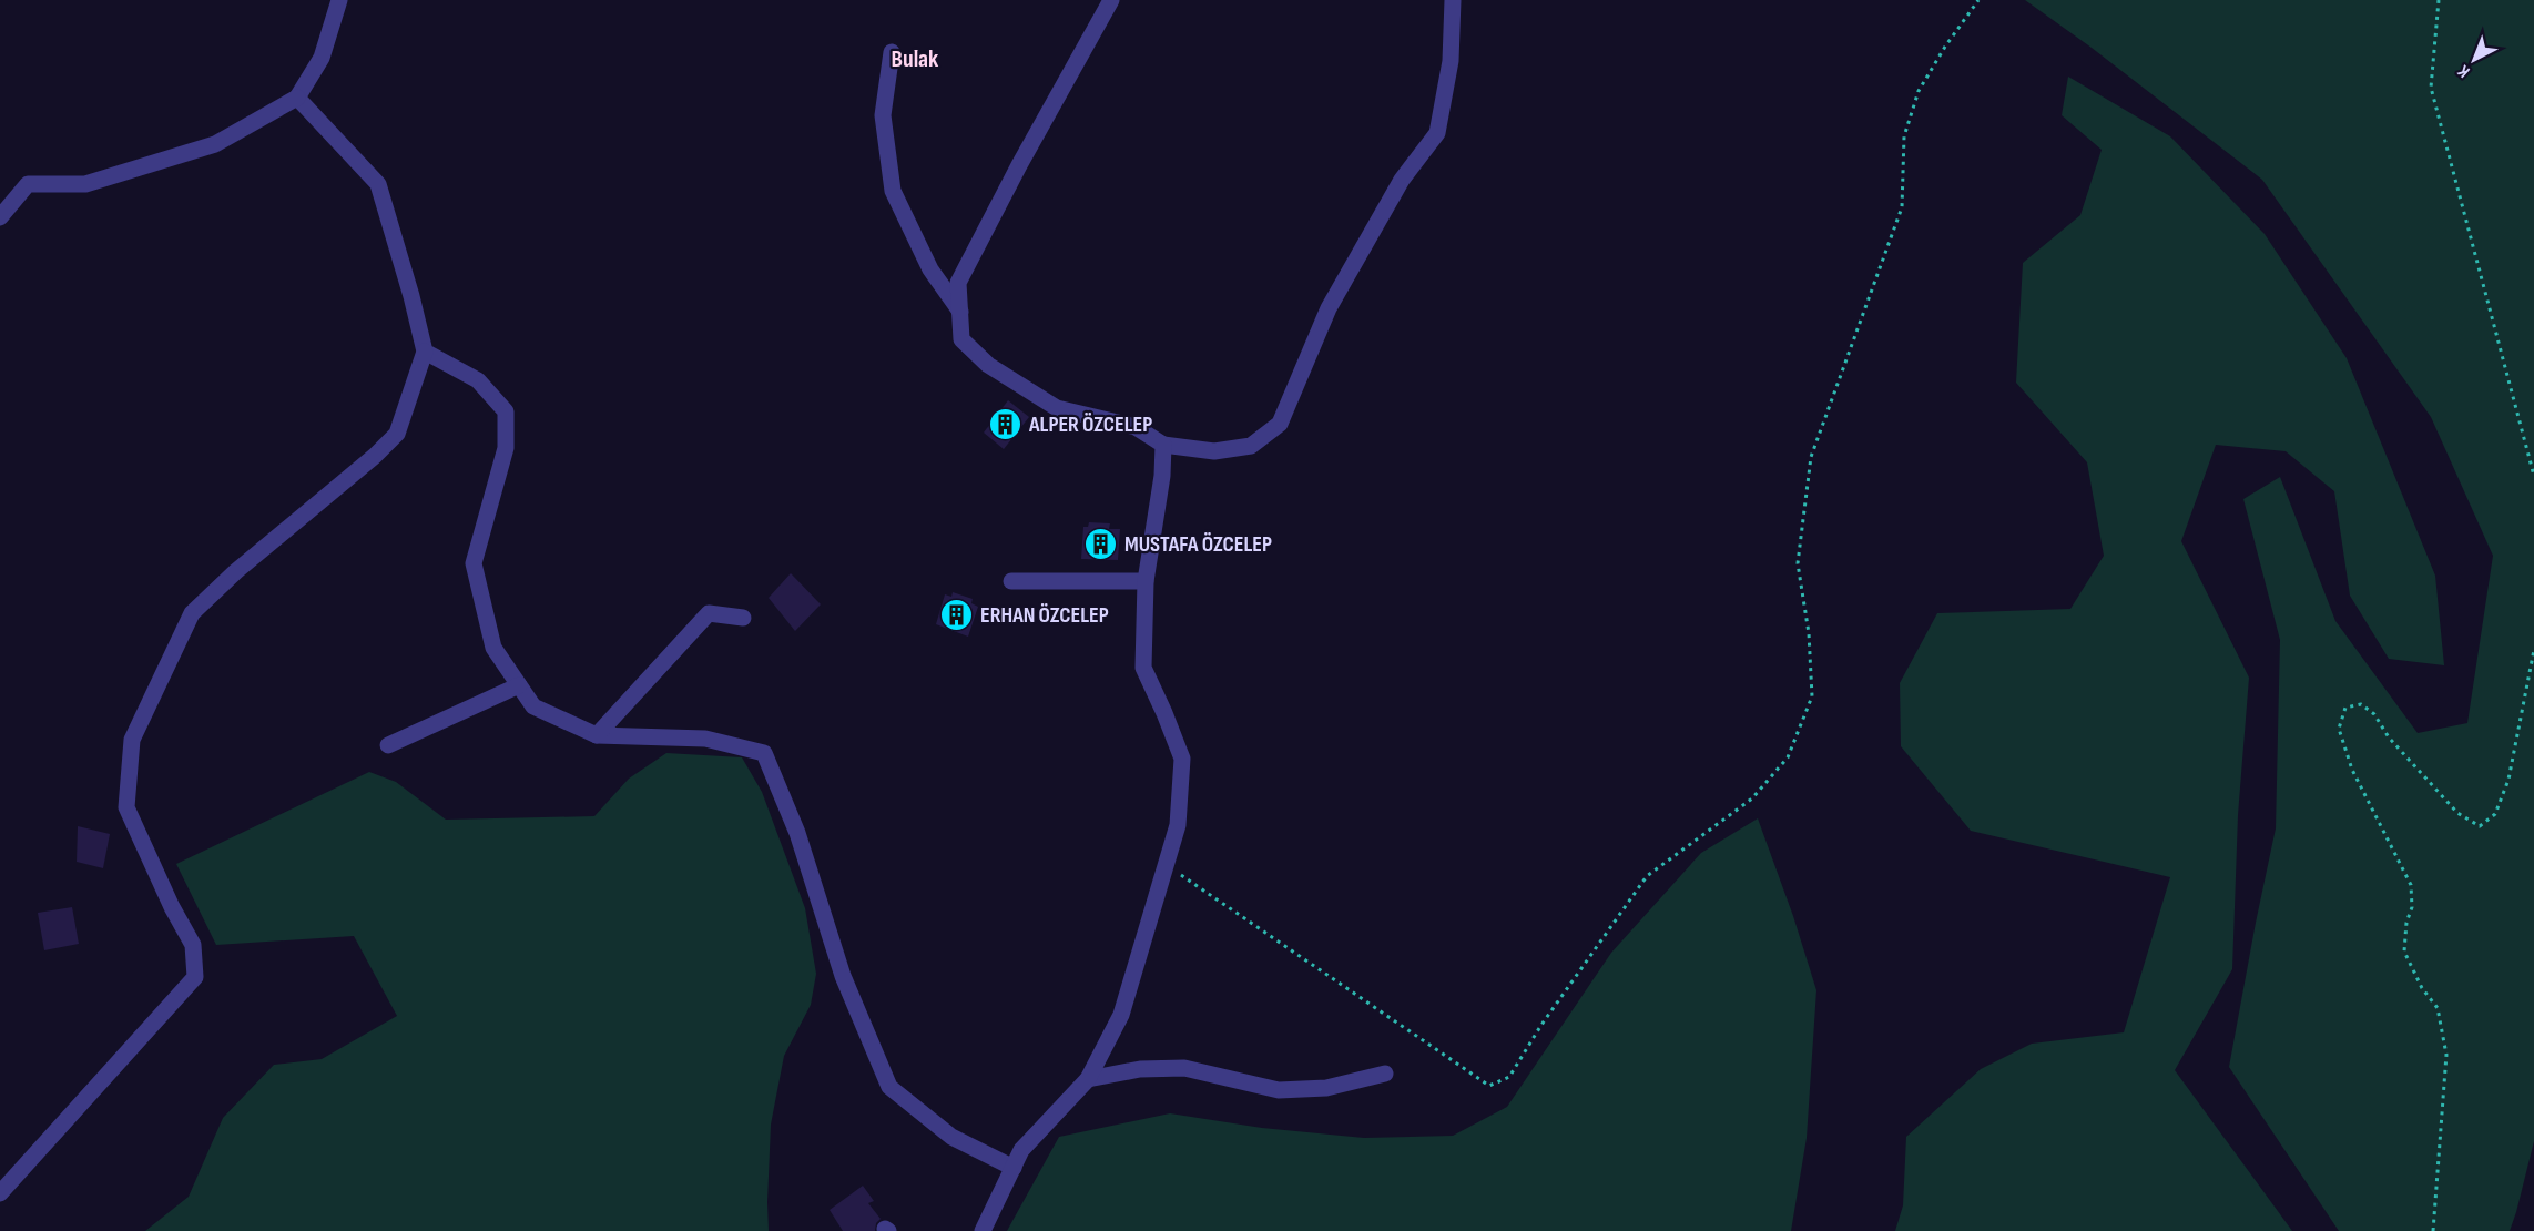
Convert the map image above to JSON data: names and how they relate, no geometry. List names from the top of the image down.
{
  "districts": ["Bulak"],
  "places": {
    "building": ["ALPER ÖZCELEP", "MUSTAFA ÖZCELEP", "ERHAN ÖZCELEP"]
  },
  "north": "bottom left"
}
